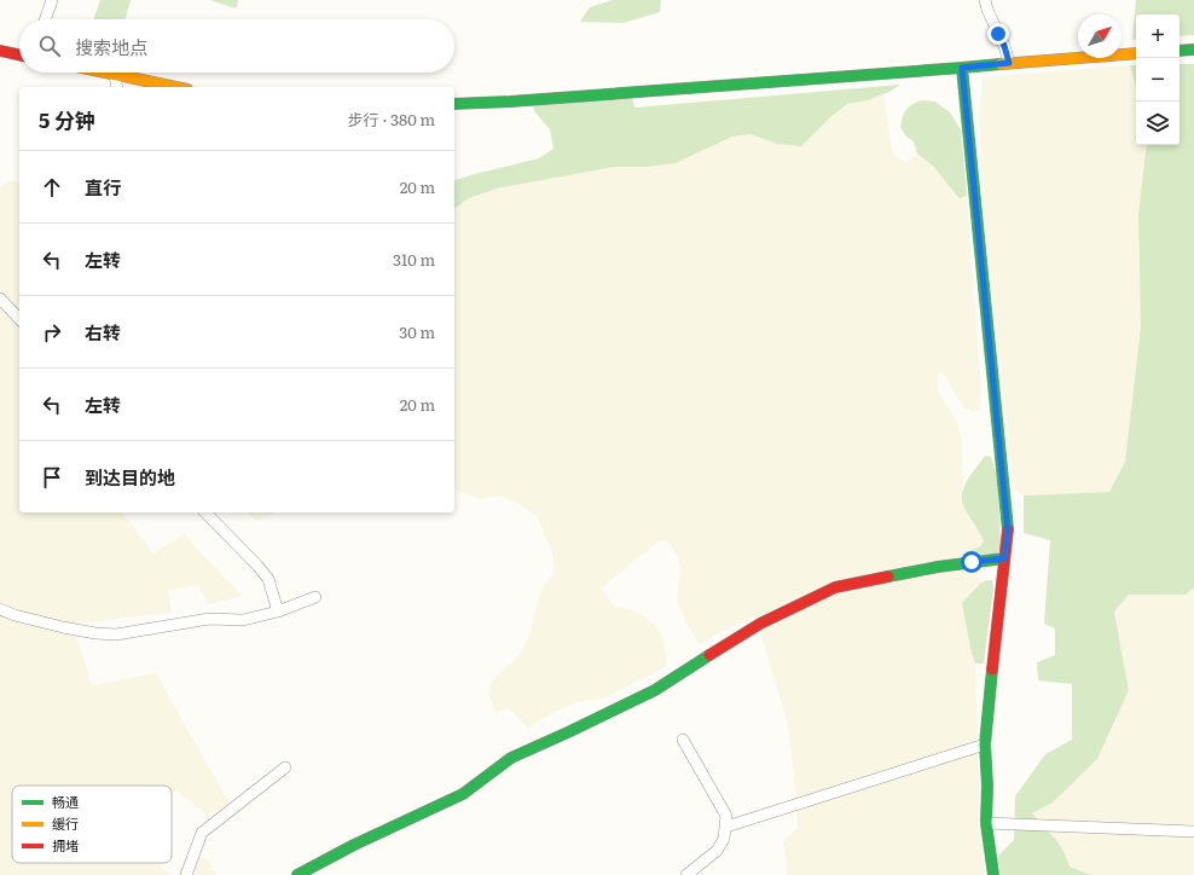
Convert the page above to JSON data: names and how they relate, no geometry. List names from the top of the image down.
{
  "legend": ["畅通", "缓行", "拥堵"],
  "north": "top right",
  "page": {
    "map_buttons": ["+", "−"],
    "search": "搜索地点",
    "heading": ["5 分钟", "步行 · 380 m"],
    "list": [
      ["直行", "20 m"],
      ["左转", "310 m"],
      ["右转", "30 m"],
      ["左转", "20 m"],
      "到达目的地"
    ]
  }
}
